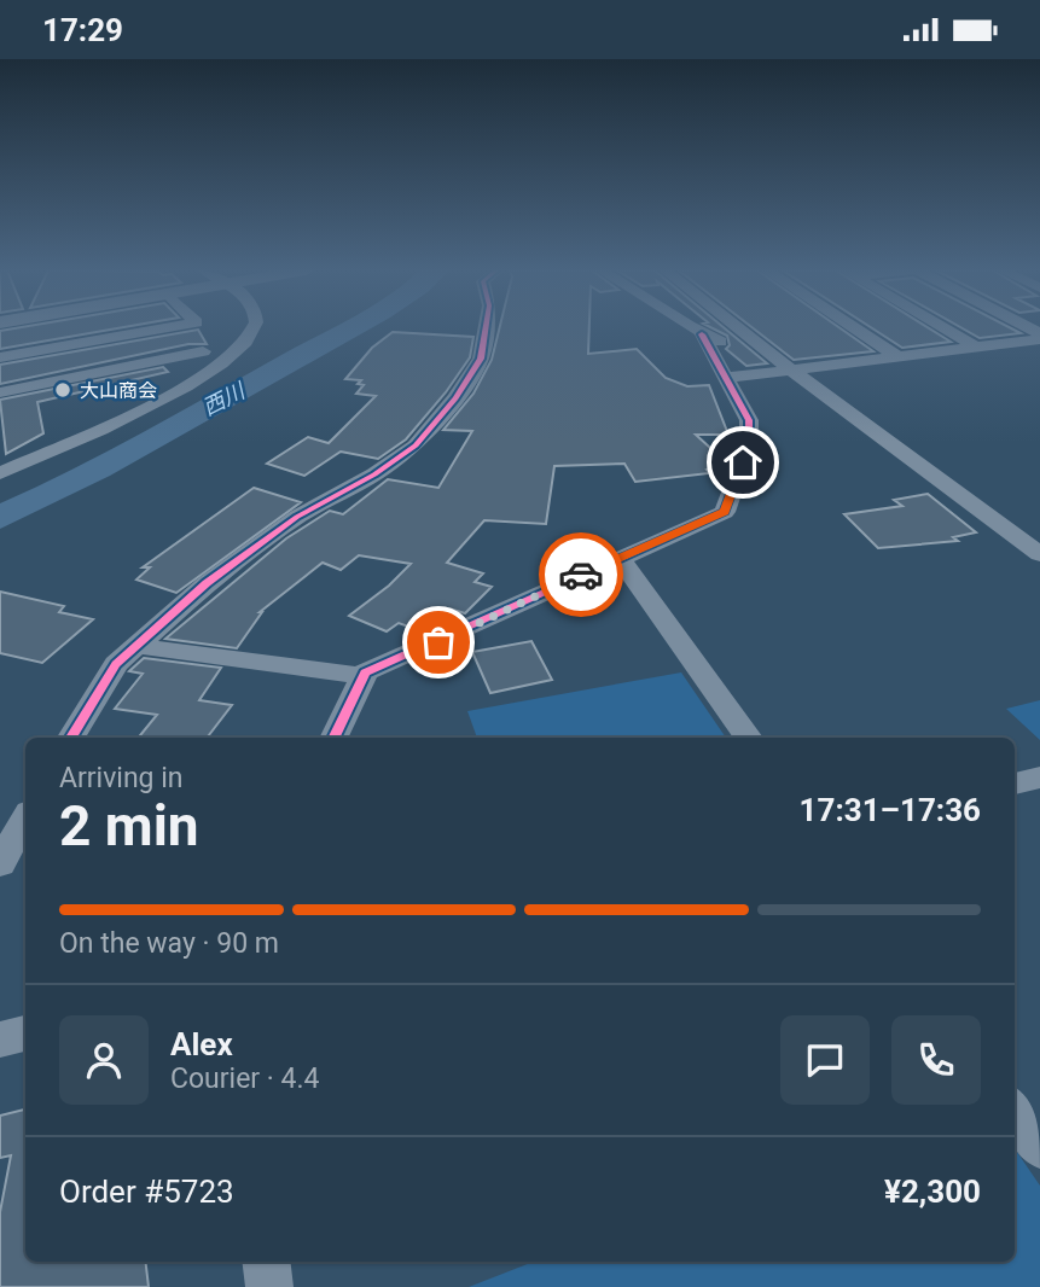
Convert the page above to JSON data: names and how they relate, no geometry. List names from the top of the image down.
{
  "water": ["西川"],
  "places": ["大山商会"],
  "page": {
    "status": "17:29",
    "heading": ["2 min", "Arriving in", "17:31–17:36"],
    "panel": [
      "Alex",
      "Courier · 4.4",
      "Order #5723",
      "¥2,300"
    ],
    "bar": "On the way · 90 m"
  }
}
